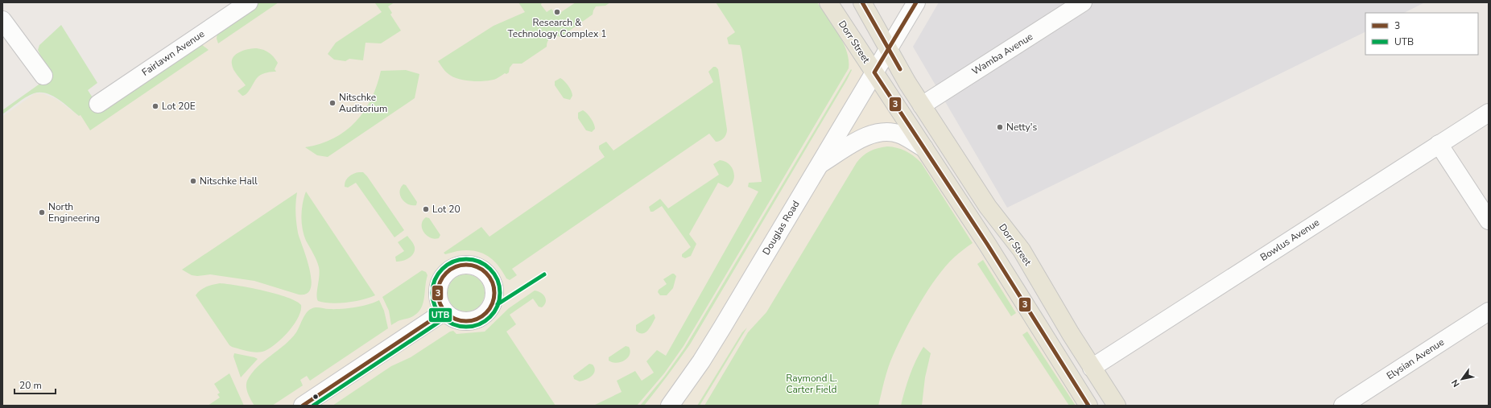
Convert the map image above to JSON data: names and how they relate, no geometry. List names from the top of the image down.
{
  "streets": {
    "main road": ["Dorr Street"],
    "street": [
      "Fairlawn Avenue",
      "Wamba Avenue",
      "Douglas Road",
      "Bowlus Avenue",
      "Elysian Avenue"
    ]
  },
  "crossings": [
    ["Dorr Street", "Wamba Avenue"],
    ["Dorr Street", "Douglas Road"],
    ["Dorr Street", "Bowlus Avenue"]
  ],
  "parks": ["Raymond L. Carter Field"],
  "places": [
    "Research & Technology Complex 1",
    "Nitschke Auditorium",
    "Lot 20E",
    "Netty's",
    "Nitschke Hall",
    "Lot 20",
    "North Engineering"
  ],
  "lines": ["transit line 3", "transit line UTB"],
  "legend": ["3", "UTB"],
  "scale_bar": "20 m",
  "north": "bottom left"
}
